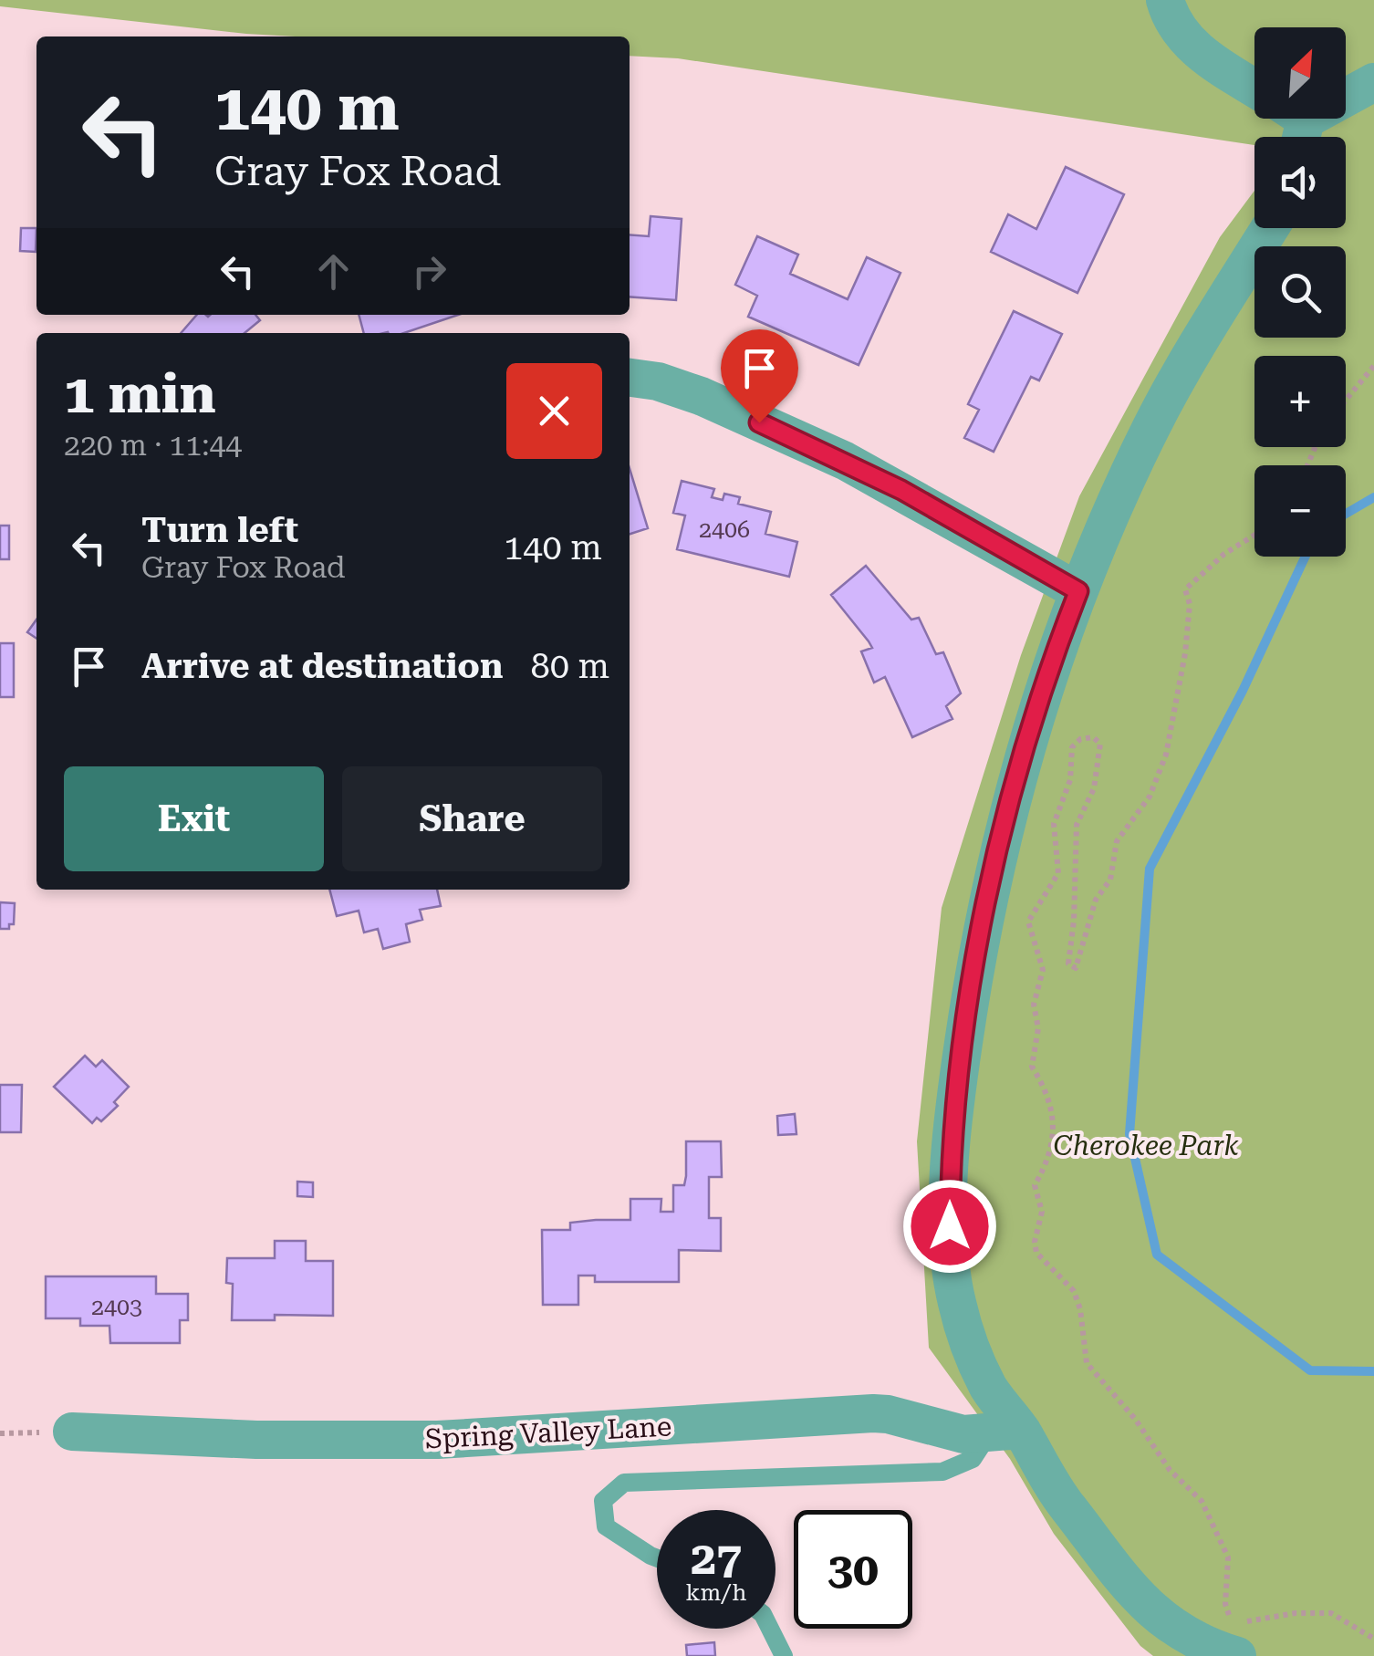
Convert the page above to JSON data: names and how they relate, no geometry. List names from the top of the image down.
{
  "streets": {
    "street": ["Spring Valley Lane"]
  },
  "parks": ["Cherokee Park"],
  "house_numbers": ["2406", "2403"],
  "north": "top right",
  "page": {
    "map_buttons": ["+", "−"],
    "turn": ["140 m", "Gray Fox Road"],
    "heading": ["1 min", "220 m · 11:44"],
    "list": [
      {
        "name": "Turn left",
        "note": "Gray Fox Road",
        "value": "140 m"
      },
      {
        "name": "Arrive at destination",
        "value": "80 m"
      }
    ],
    "buttons": ["Exit", "Share"],
    "speed": "27 km/h",
    "limit": "30"
  }
}
